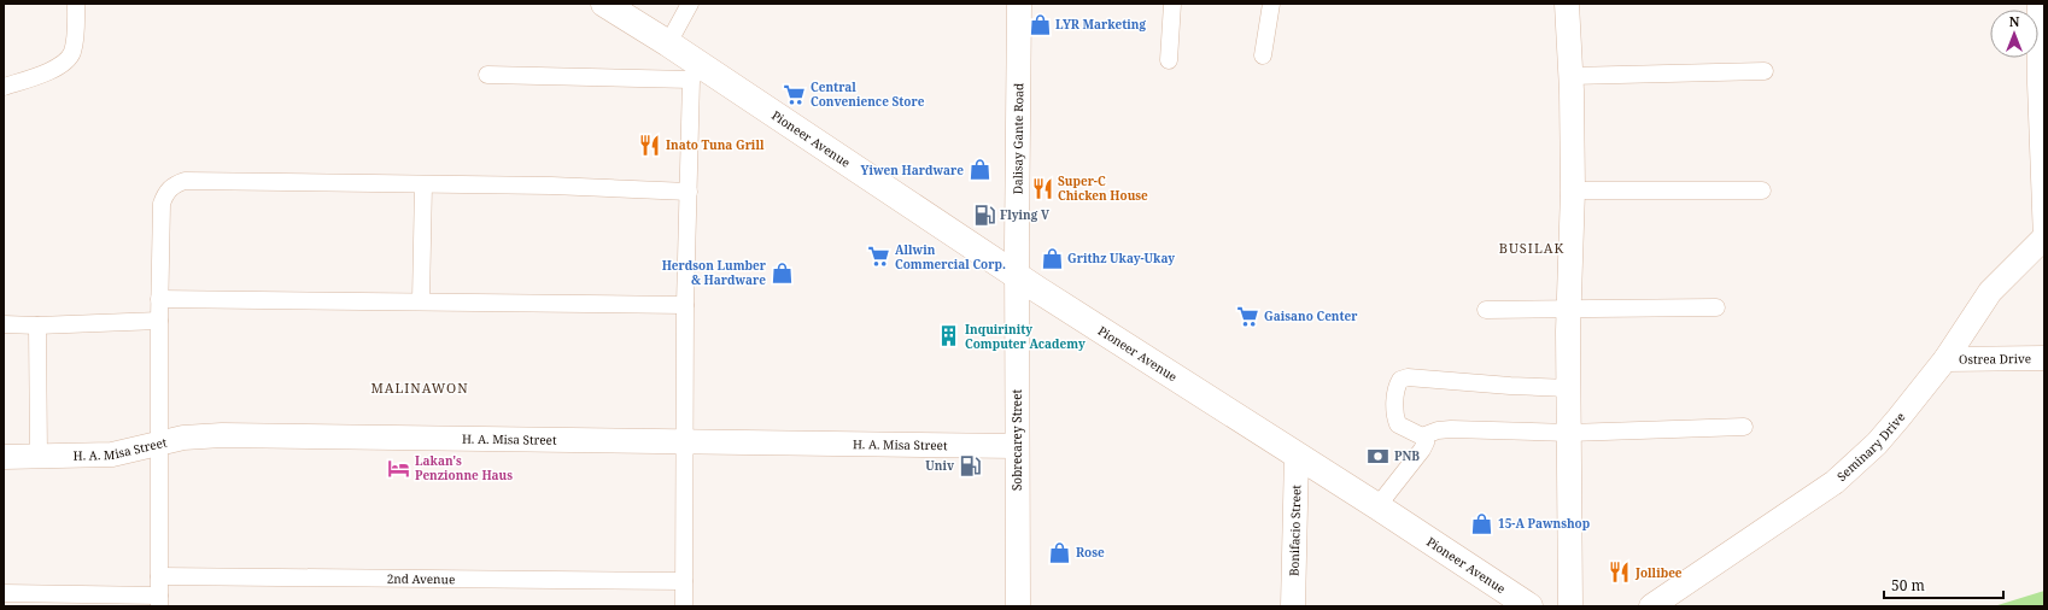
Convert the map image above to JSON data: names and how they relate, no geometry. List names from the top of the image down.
{
  "streets": {
    "highway": ["Pioneer Avenue"],
    "street": [
      "Dalisay Gante Road",
      "Ostrea Drive",
      "H. A. Misa Street",
      "Sobrecarey Street",
      "Seminary Drive",
      "Bonifacio Street",
      "2nd Avenue"
    ]
  },
  "crossings": [
    ["Pioneer Avenue", "Dalisay Gante Road"],
    ["Pioneer Avenue", "Sobrecarey Street"],
    ["Pioneer Avenue", "Bonifacio Street"],
    ["Dalisay Gante Road", "Sobrecarey Street"],
    ["Ostrea Drive", "Seminary Drive"],
    ["H. A. Misa Street", "Sobrecarey Street"]
  ],
  "districts": ["BUSILAK", "MALINAWON"],
  "places": {
    "shop": [
      "LYR Marketing",
      "Yiwen Hardware",
      "Grithz Ukay-Ukay",
      "Herdson Lumber & Hardware",
      "15-A Pawnshop",
      "Rose"
    ],
    "supermarket": ["Central Convenience Store", "Allwin Commercial Corp.", "Gaisano Center"],
    "restaurant": ["Inato Tuna Grill", "Super-C Chicken House", "Jollibee"],
    "fuel station": ["Flying V", "Univ"],
    "building": ["Inquirinity Computer Academy"],
    "bank": ["PNB"],
    "hotel": ["Lakan's Penzionne Haus"]
  },
  "scale_bar": "50 m",
  "north": "top"
}
